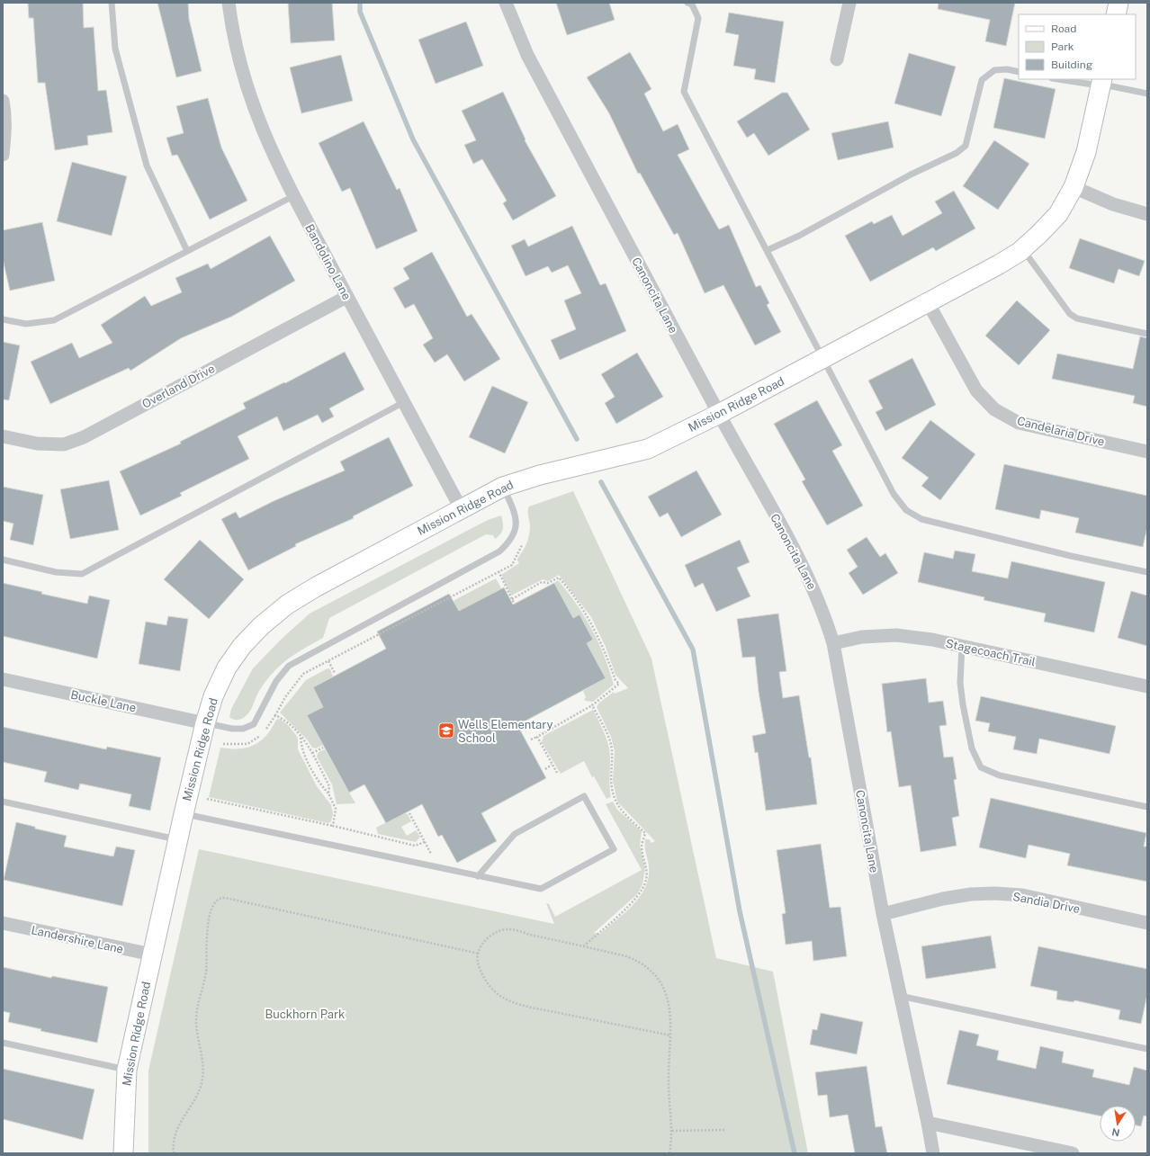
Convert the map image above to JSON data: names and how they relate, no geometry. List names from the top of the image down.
{
  "streets": {
    "street": [
      "Bandolino Lane",
      "Canoncita Lane",
      "Overland Drive",
      "Mission Ridge Road",
      "Candelaria Drive",
      "Stagecoach Trail",
      "Buckle Lane",
      "Sandia Drive",
      "Landershire Lane"
    ]
  },
  "crossings": [
    ["Bandolino Lane", "Overland Drive"],
    ["Bandolino Lane", "Mission Ridge Road"],
    ["Canoncita Lane", "Mission Ridge Road"],
    ["Canoncita Lane", "Stagecoach Trail"],
    ["Canoncita Lane", "Sandia Drive"],
    ["Mission Ridge Road", "Candelaria Drive"],
    ["Mission Ridge Road", "Buckle Lane"],
    ["Mission Ridge Road", "Landershire Lane"]
  ],
  "parks": ["Buckhorn Park"],
  "places": {
    "school or university": ["Wells Elementary School"]
  },
  "legend": ["Road", "Park", "Building"],
  "north": "bottom"
}
